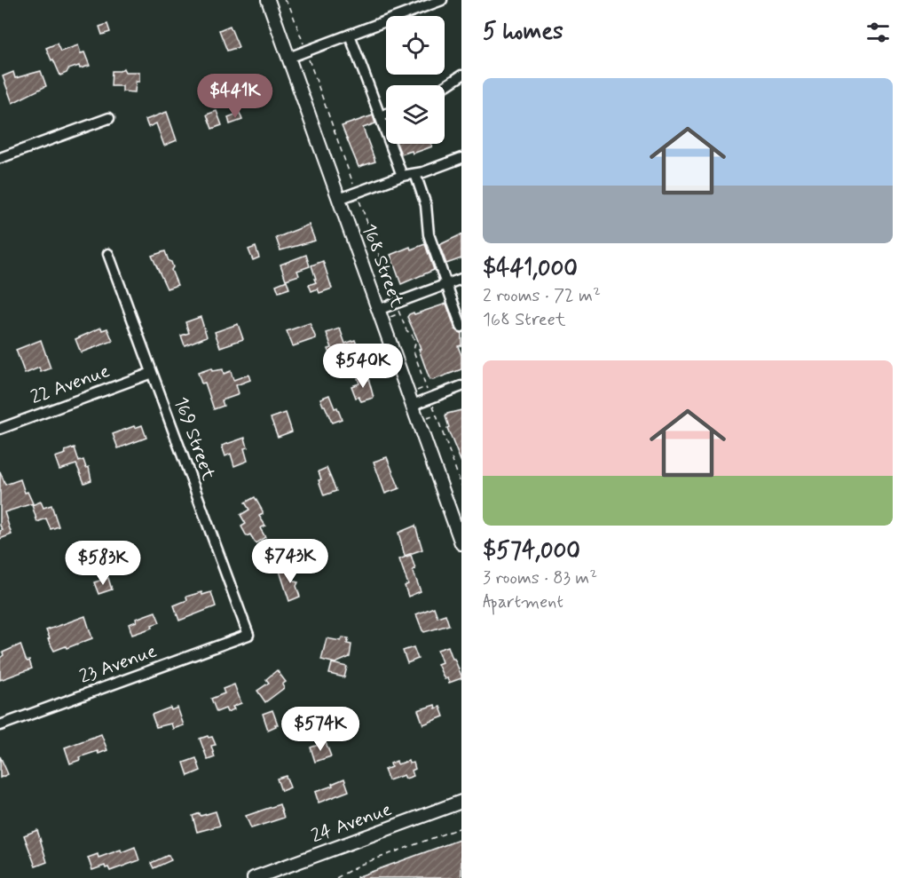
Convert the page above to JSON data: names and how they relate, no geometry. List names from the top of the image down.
{
  "streets": {
    "main road": ["168 Street", "24 Avenue"],
    "street": ["22 Avenue", "169 Street", "23 Avenue"]
  },
  "crossings": [
    ["22 Avenue", "169 Street"],
    ["169 Street", "23 Avenue"]
  ],
  "page": {
    "heading": "5 homes",
    "list": [
      {
        "name": "$441,000",
        "note": "2 rooms · 72 m² · 168 Street"
      },
      {
        "name": "$574,000",
        "note": "3 rooms · 83 m² · Apartment"
      }
    ],
    "price": [
      "$441K",
      "$540K",
      "$743K",
      "$583K",
      "$574K"
    ]
  }
}
